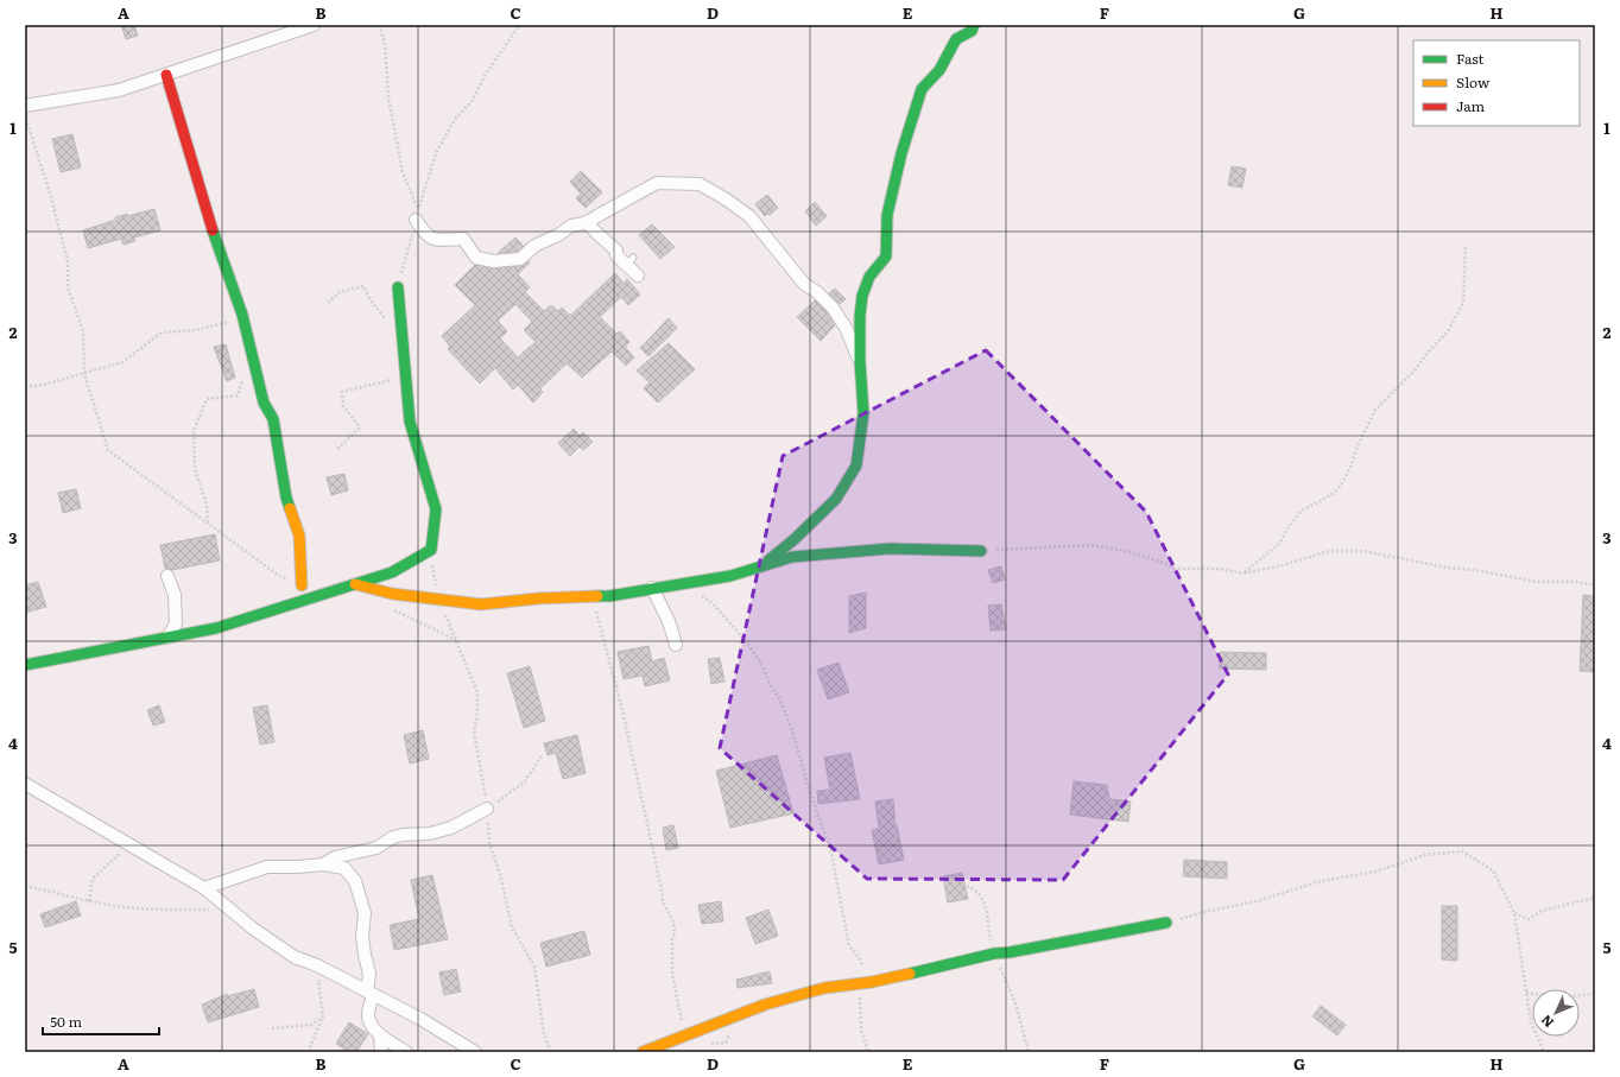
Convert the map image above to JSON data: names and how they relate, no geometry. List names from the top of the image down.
{
  "legend": ["Fast", "Slow", "Jam"],
  "scale_bar": "50 m",
  "north": "bottom left",
  "grid": {
    "columns": [
      "A",
      "B",
      "C",
      "D",
      "E",
      "F",
      "G",
      "H"
    ],
    "rows": [
      "1",
      "2",
      "3",
      "4",
      "5"
    ]
  }
}
